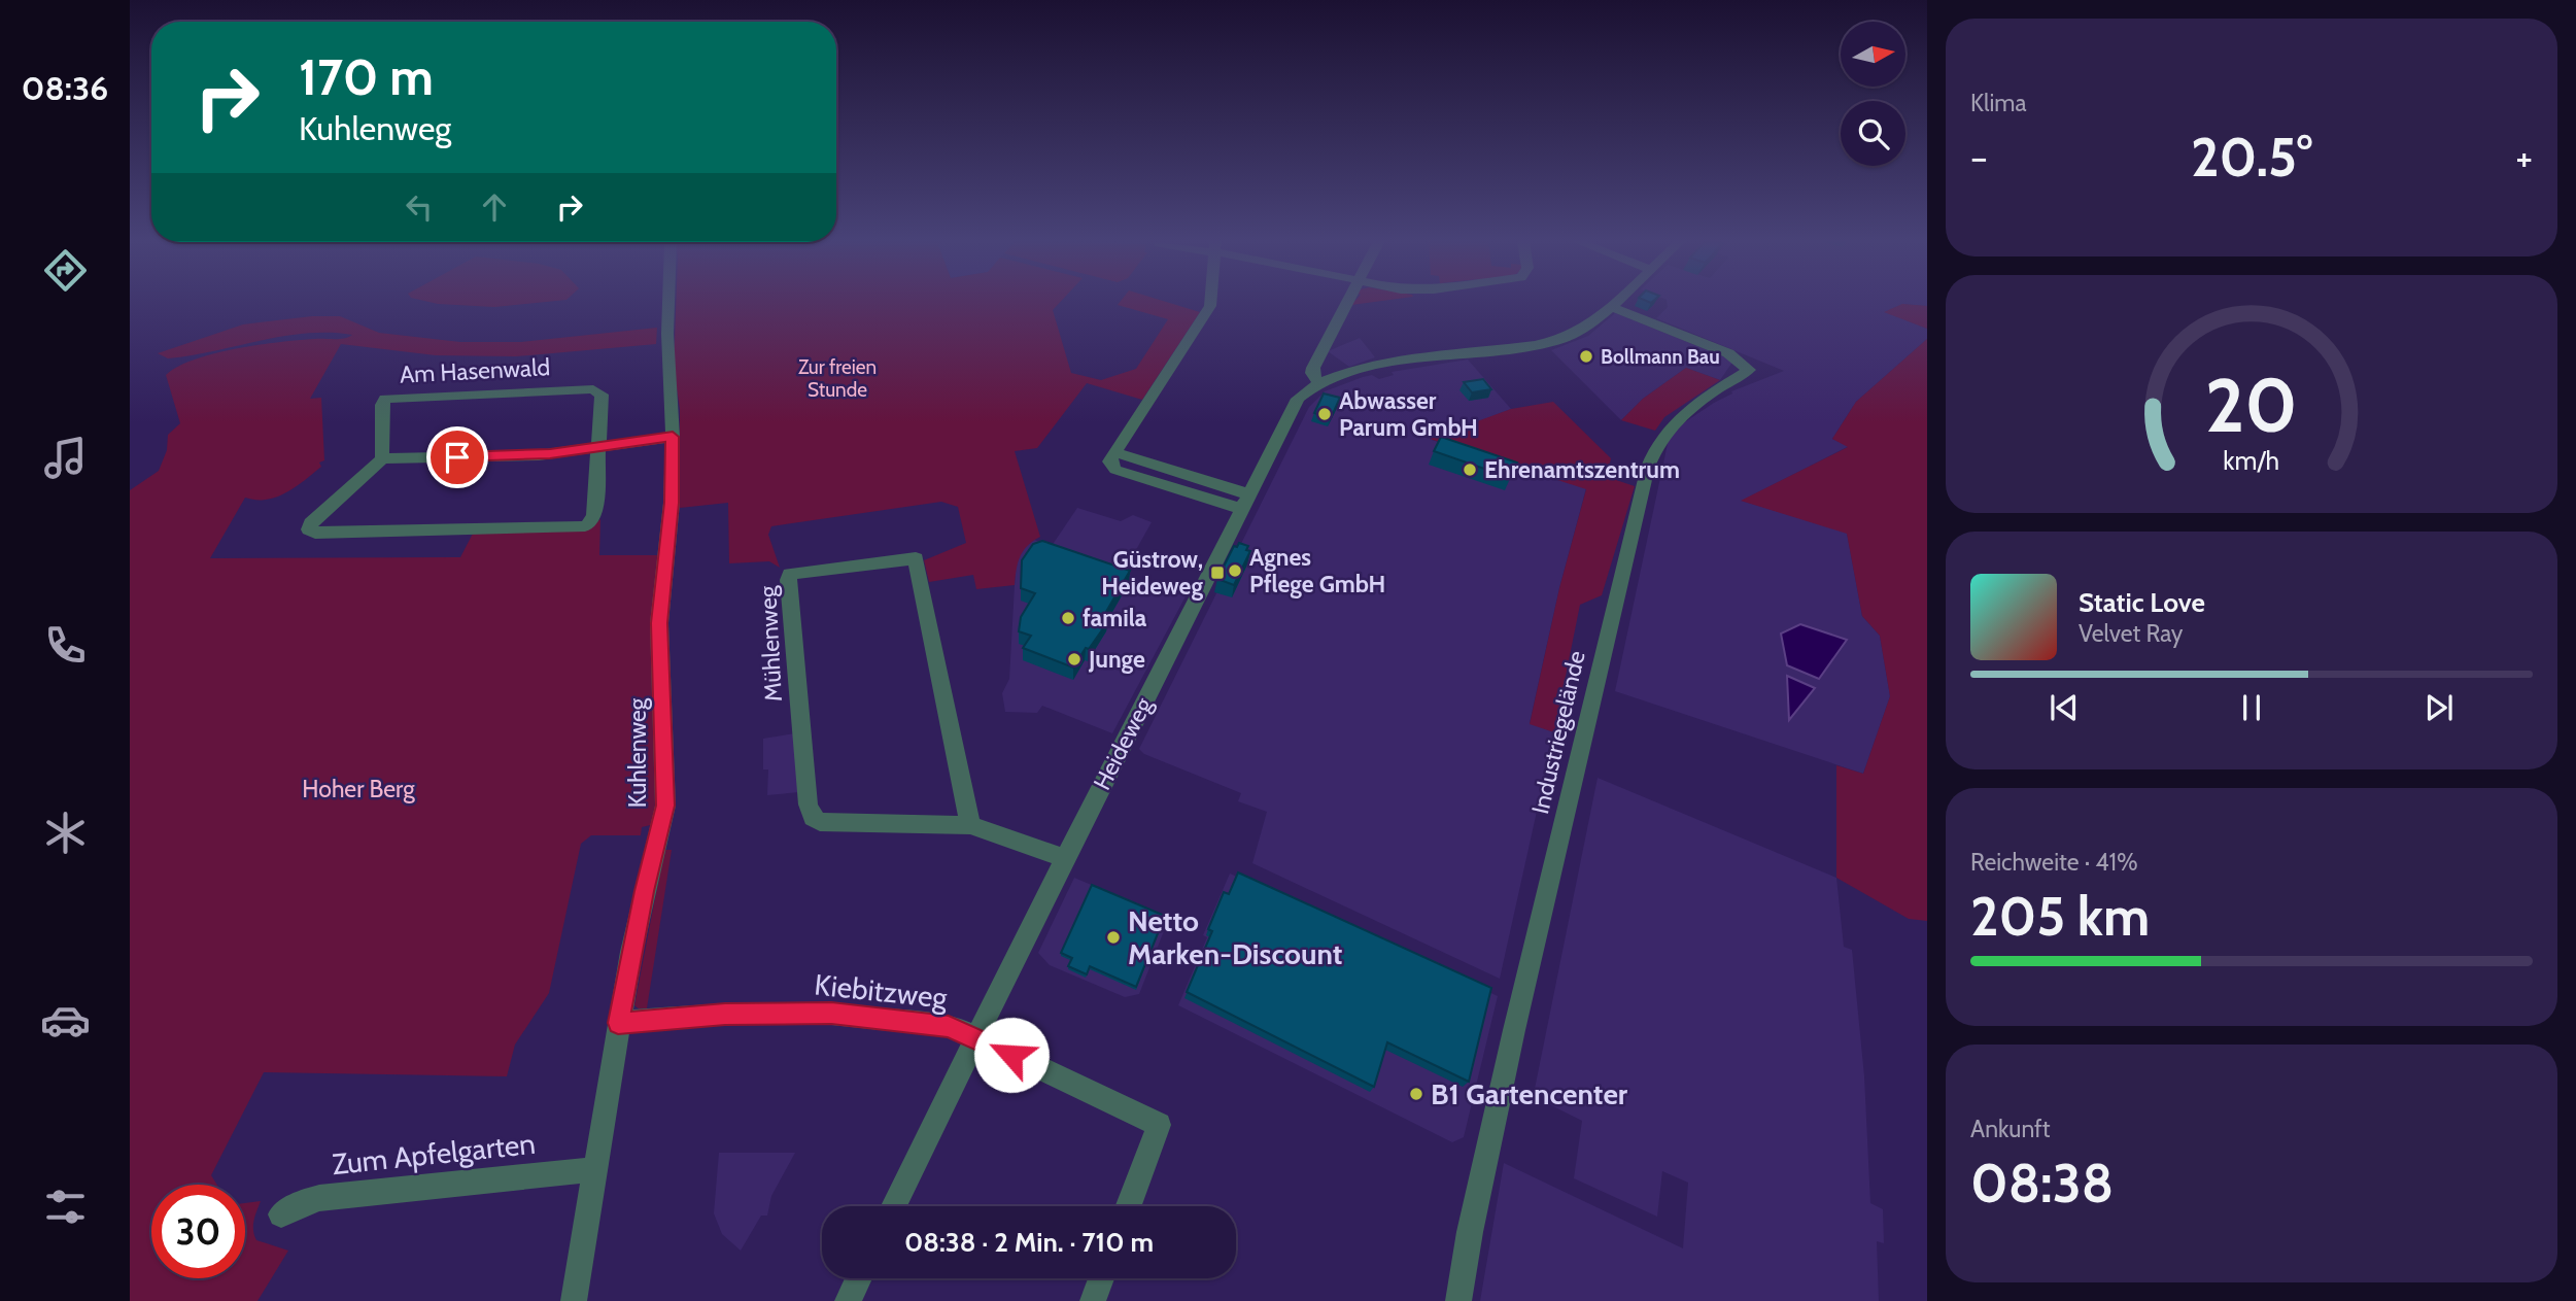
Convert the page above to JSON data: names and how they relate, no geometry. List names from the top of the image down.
{
  "streets": {
    "street": [
      "Am Hasenwald",
      "Mühlenweg",
      "Industriegelände",
      "Heideweg",
      "Kuhlenweg",
      "Kiebitzweg",
      "Zum Apfelgarten"
    ]
  },
  "crossings": [
    ["Mühlenweg", "Heideweg"],
    ["Heideweg", "Kiebitzweg"],
    ["Kuhlenweg", "Kiebitzweg"],
    ["Kuhlenweg", "Zum Apfelgarten"]
  ],
  "parks": ["Zur freien Stunde", "Hoher Berg"],
  "places": {
    "other": [
      "Bollmann Bau",
      "Abwasser Parum GmbH",
      "Ehrenamtszentrum",
      "Agnes Pflege GmbH",
      "famila",
      "Junge",
      "Netto Marken-Discount",
      "B1 Gartencenter"
    ],
    "transit": ["Güstrow, Heideweg"]
  },
  "north": "right",
  "page": {
    "tabs": "08:36",
    "tile": [
      "Klima",
      ["Reichweite · 41%", "205 km"],
      ["Ankunft", "08:38"]
    ],
    "turn": ["170 m", "Kuhlenweg"],
    "heat": ["−", "20.5°", "+"],
    "song": ["Static Love", "Velvet Ray"],
    "limit": "30",
    "trip": "08:38 · 2 Min. · 710 m",
    "gauge": ["20", "km/h"]
  }
}
